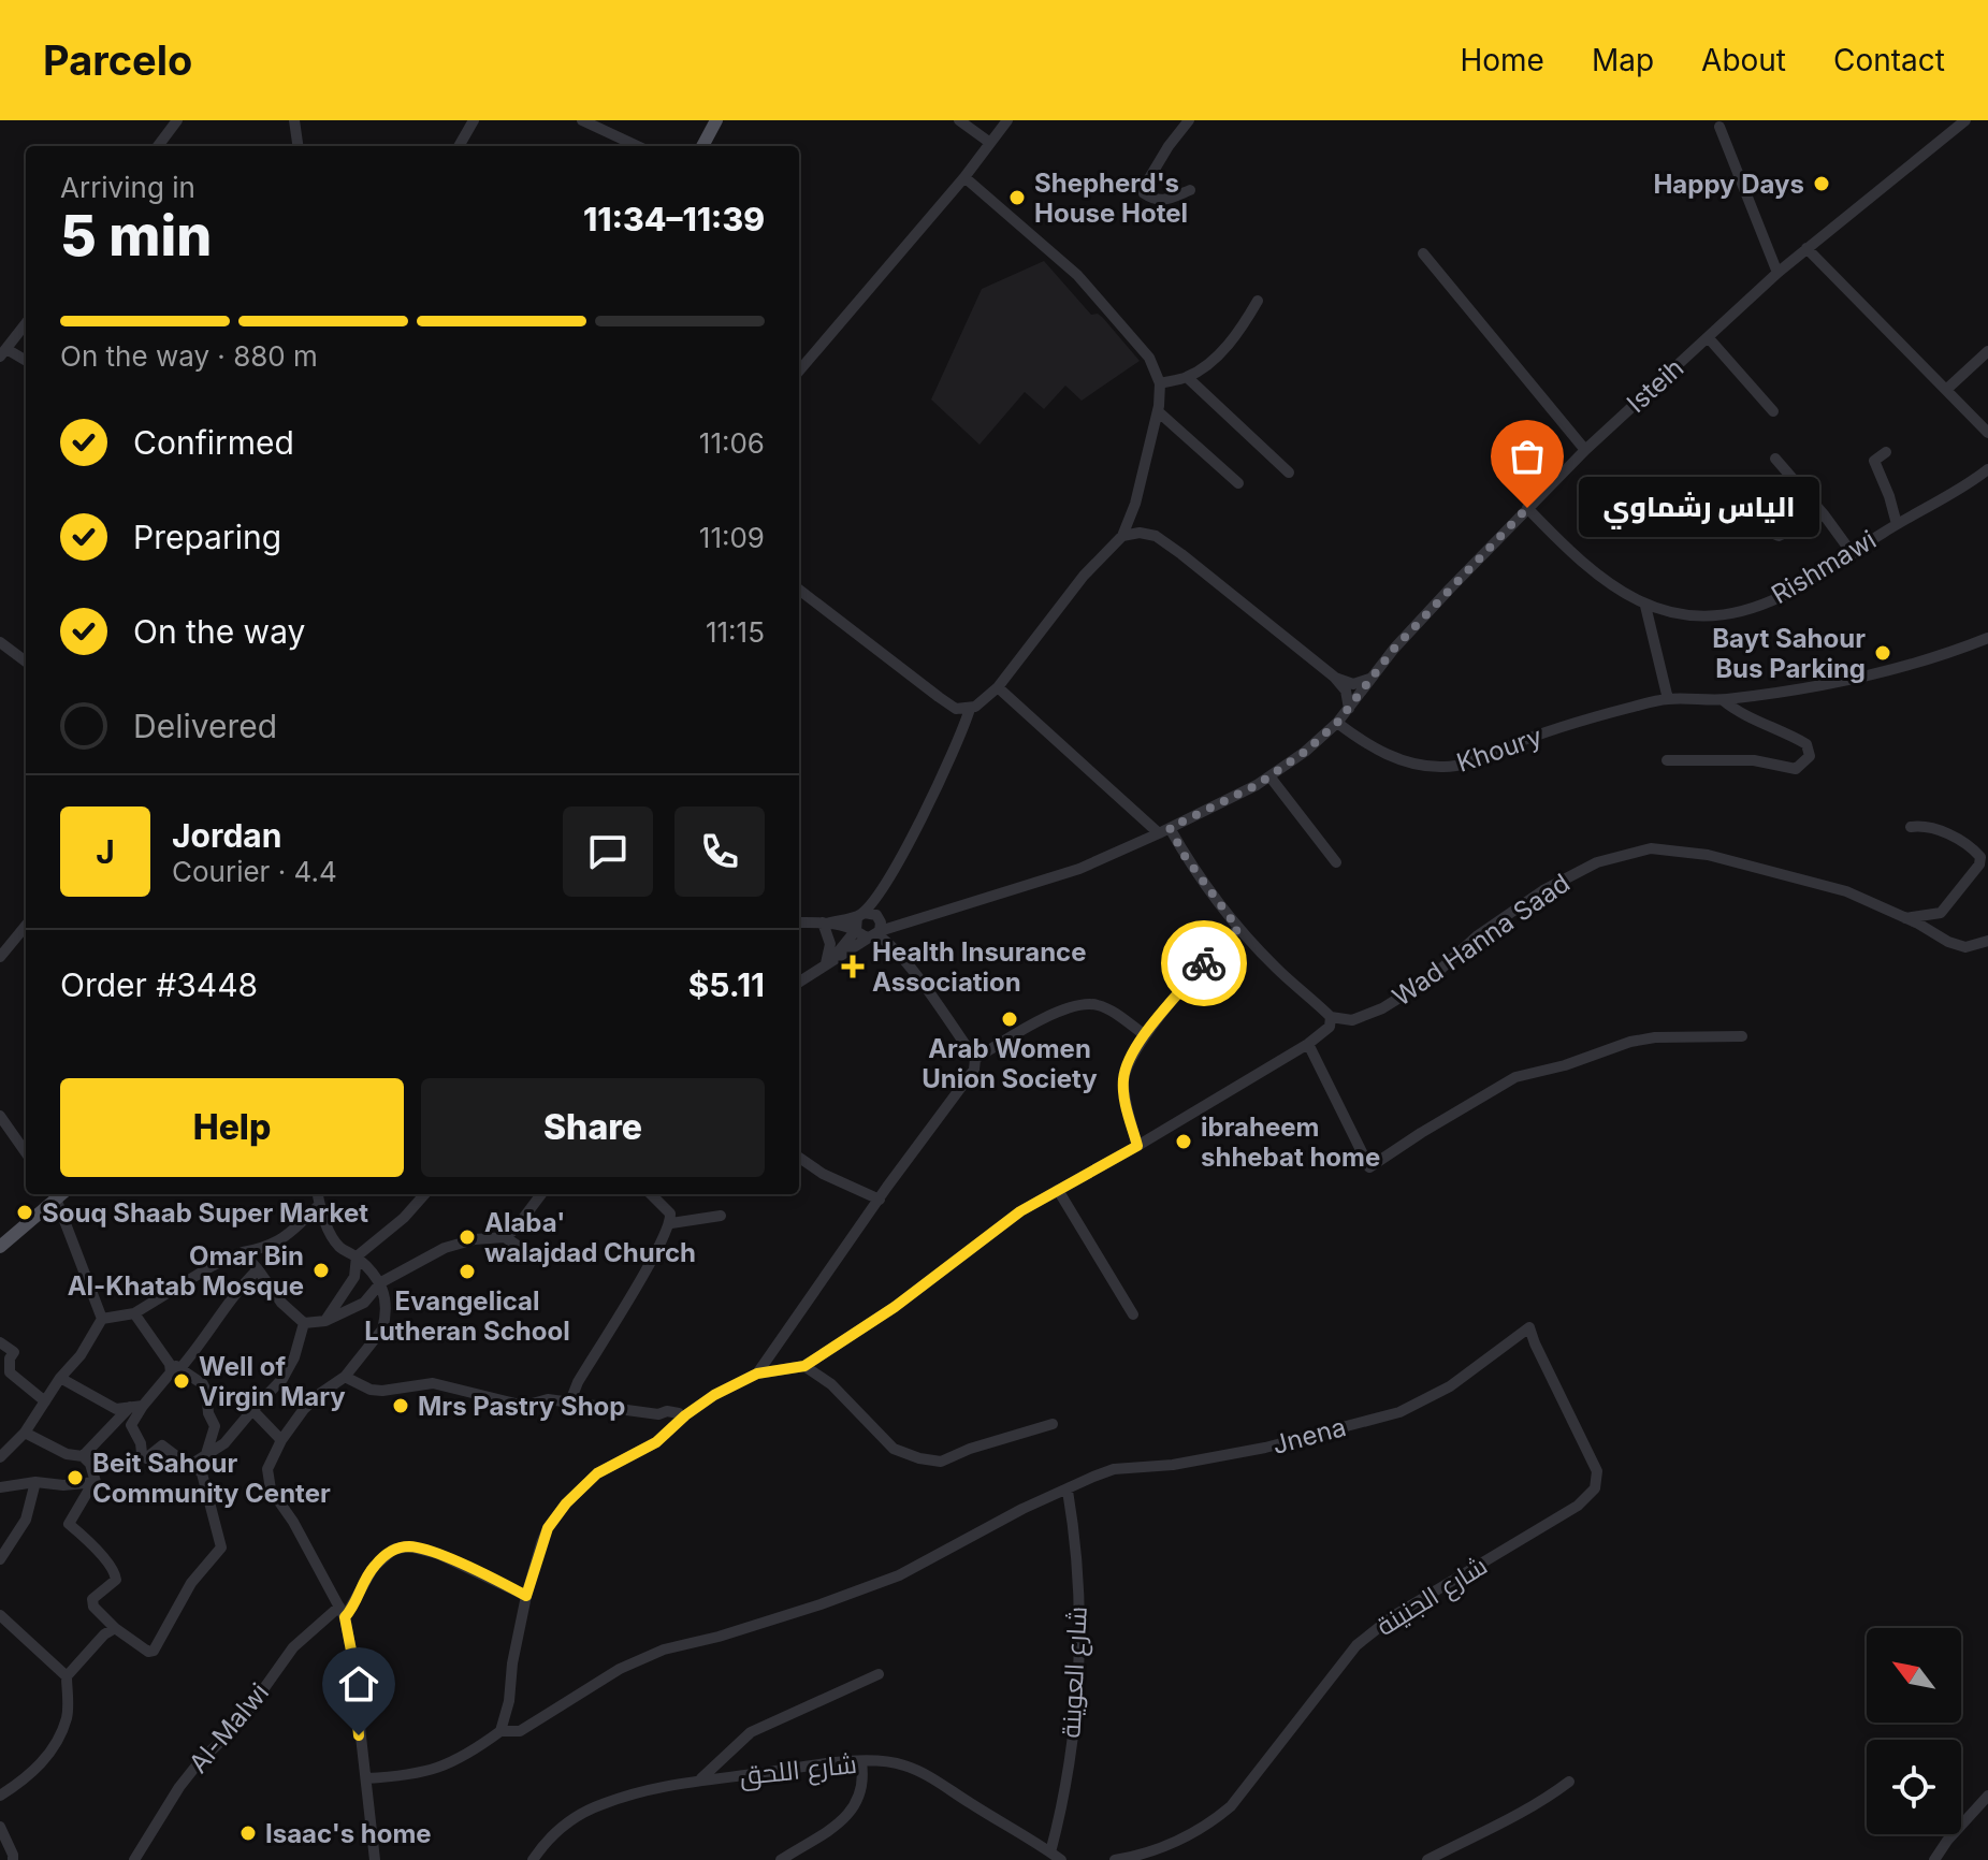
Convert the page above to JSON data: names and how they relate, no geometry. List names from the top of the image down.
{
  "streets": {
    "street": [
      "Isteih",
      "Rishmawi",
      "Khoury",
      "Wad Hanna Saad",
      "Jnena",
      "شارع العوينة",
      "Al-Malwi",
      "شارع اللحق"
    ]
  },
  "crossings": [
    ["Isteih", "Rishmawi"],
    ["Isteih", "Khoury"],
    ["Jnena", "شارع العوينة"],
    ["شارع العوينة", "شارع اللحق"]
  ],
  "places": {
    "other": [
      "Happy Days",
      "Shepherd's House Hotel",
      "الياس رشماوي",
      "Bayt Sahour Bus Parking",
      "Arab Women Union Society",
      "ibraheem shhebat home",
      "Souq Shaab Super Market",
      "Alaba' walajdad Church",
      "Omar Bin Al-Khatab Mosque",
      "Evangelical Lutheran School",
      "Well of Virgin Mary",
      "Mrs Pastry Shop",
      "Beit Sahour Community Center",
      "Isaac's home"
    ],
    "health": ["Health Insurance Association"]
  },
  "north": "top left",
  "page": {
    "header": "Parcelo",
    "nav": [
      "Home",
      "Map",
      "About",
      "Contact"
    ],
    "heading": ["5 min", "Arriving in", "11:34–11:39"],
    "panel": [
      "Jordan",
      "Courier · 4.4",
      "Order #3448",
      "$5.11"
    ],
    "bar": "On the way · 880 m",
    "list": [
      ["Confirmed", "11:06"],
      ["Preparing", "11:09"],
      ["On the way", "11:15"],
      "Delivered"
    ],
    "bubble": "الياس رشماوي",
    "round": "J",
    "buttons": ["Help", "Share"]
  }
}
